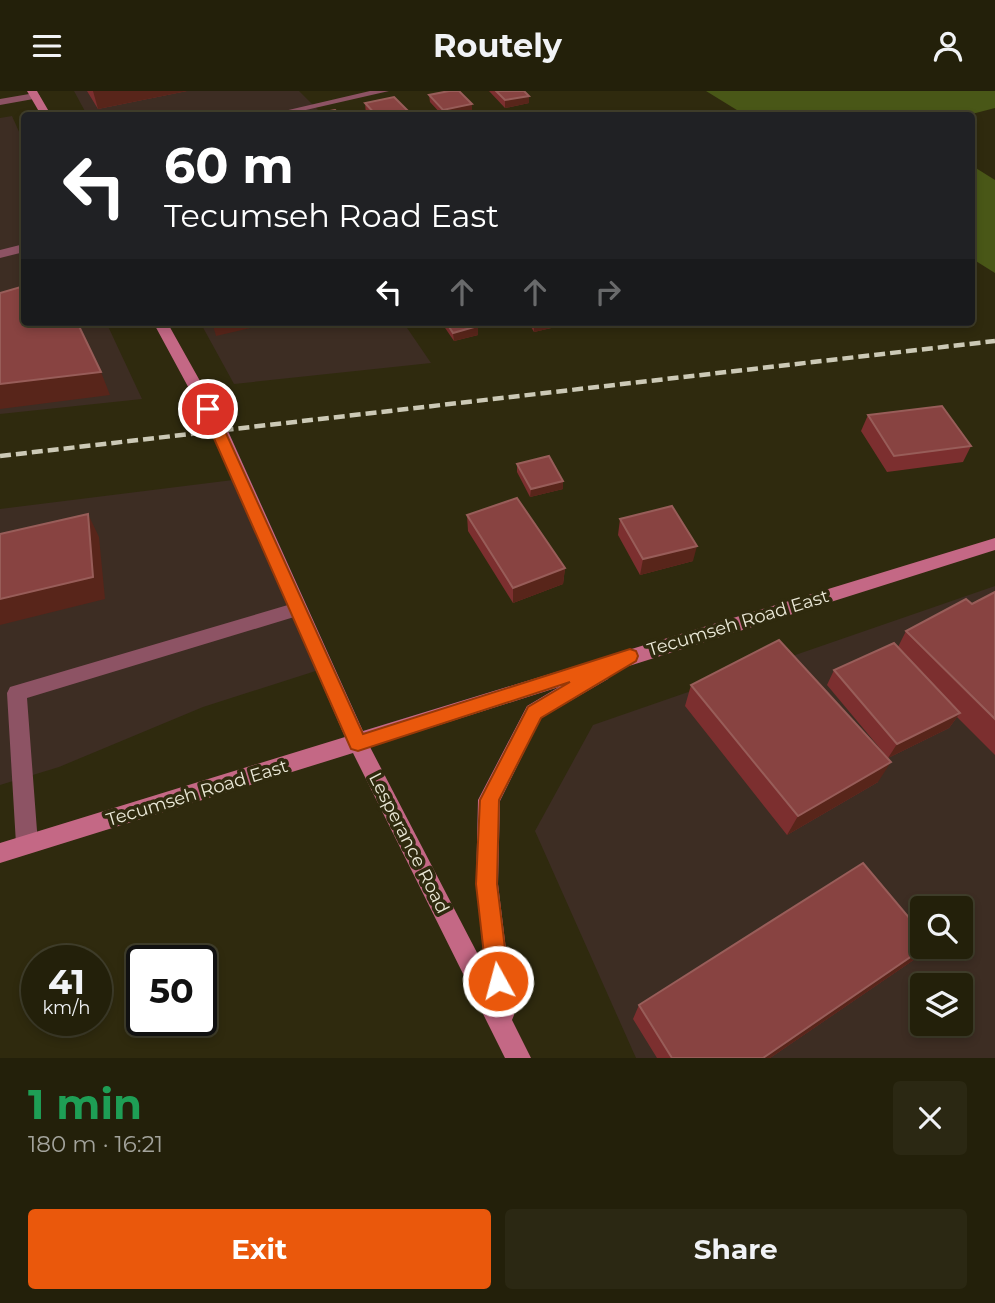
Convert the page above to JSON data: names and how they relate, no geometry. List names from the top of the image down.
{
  "streets": {
    "main road": ["Tecumseh Road East", "Lesperance Road"]
  },
  "crossings": [
    ["Tecumseh Road East", "Lesperance Road"]
  ],
  "page": {
    "header": "Routely",
    "turn": ["60 m", "Tecumseh Road East"],
    "speed": "41 km/h",
    "limit": "50",
    "heading": ["1 min", "180 m · 16:21"],
    "buttons": ["Exit", "Share"]
  }
}
